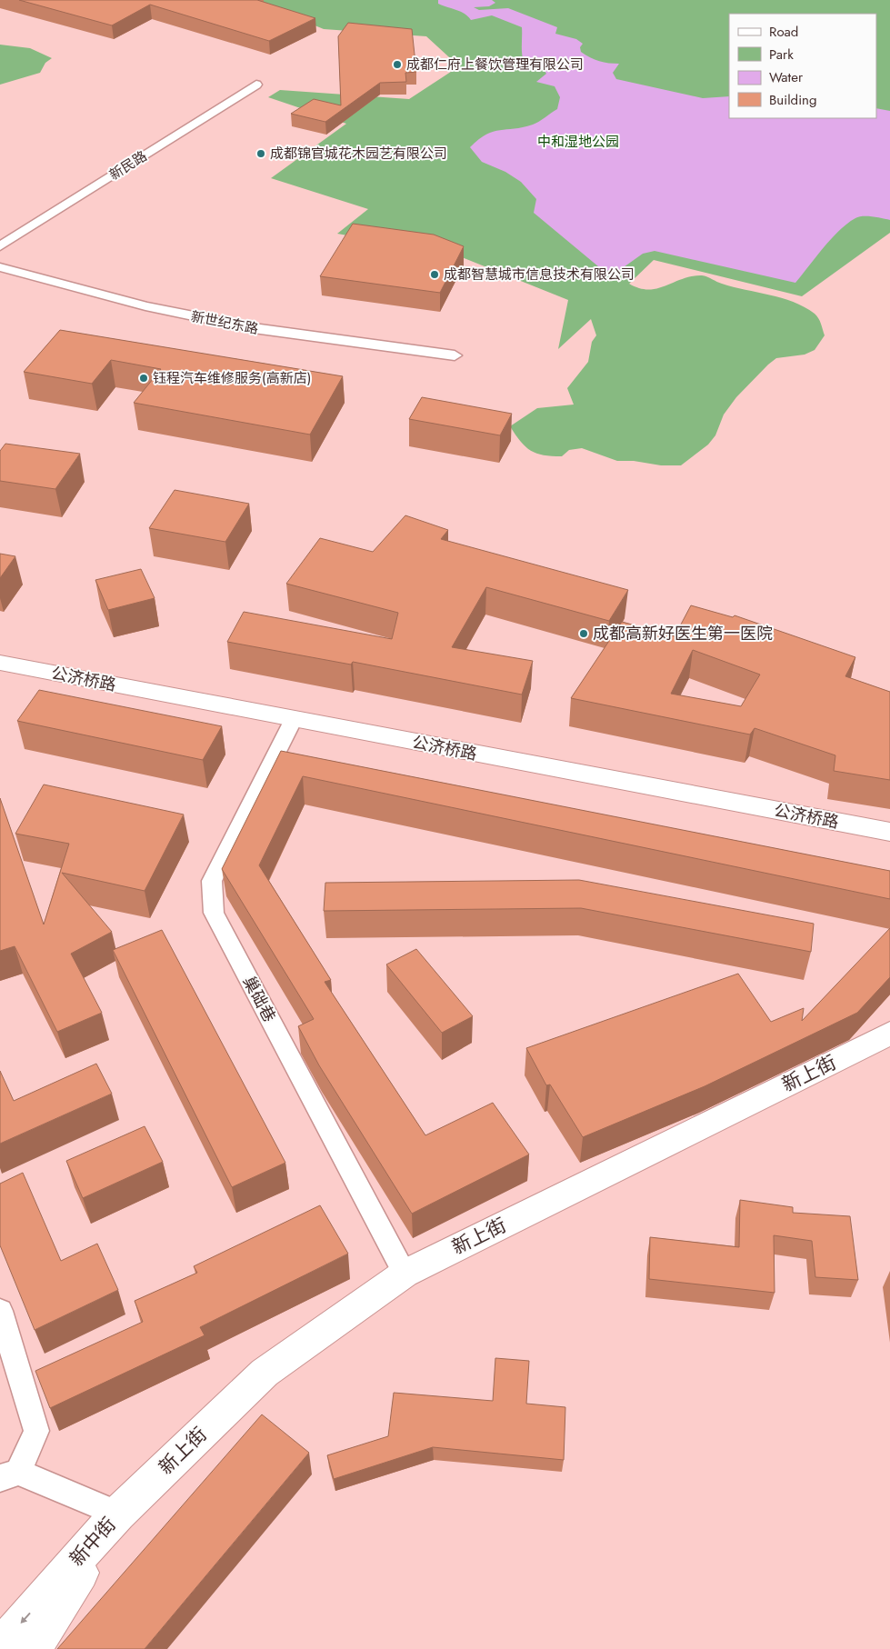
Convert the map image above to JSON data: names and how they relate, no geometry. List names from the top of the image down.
{
  "streets": {
    "main road": ["公济桥路", "新上街", "新中街"],
    "street": ["新民路", "新世纪东路", "巢础巷"]
  },
  "crossings": [
    ["公济桥路", "巢础巷"],
    ["巢础巷", "新上街"],
    ["新上街", "新中街"]
  ],
  "parks": ["中和湿地公园"],
  "places": [
    "成都仁府上餐饮管理有限公司",
    "成都锦官城花木园艺有限公司",
    "成都智慧城市信息技术有限公司",
    "钰程汽车维修服务(高新店)",
    "成都高新好医生第一医院"
  ],
  "legend": [
    "Road",
    "Park",
    "Water",
    "Building"
  ]
}
